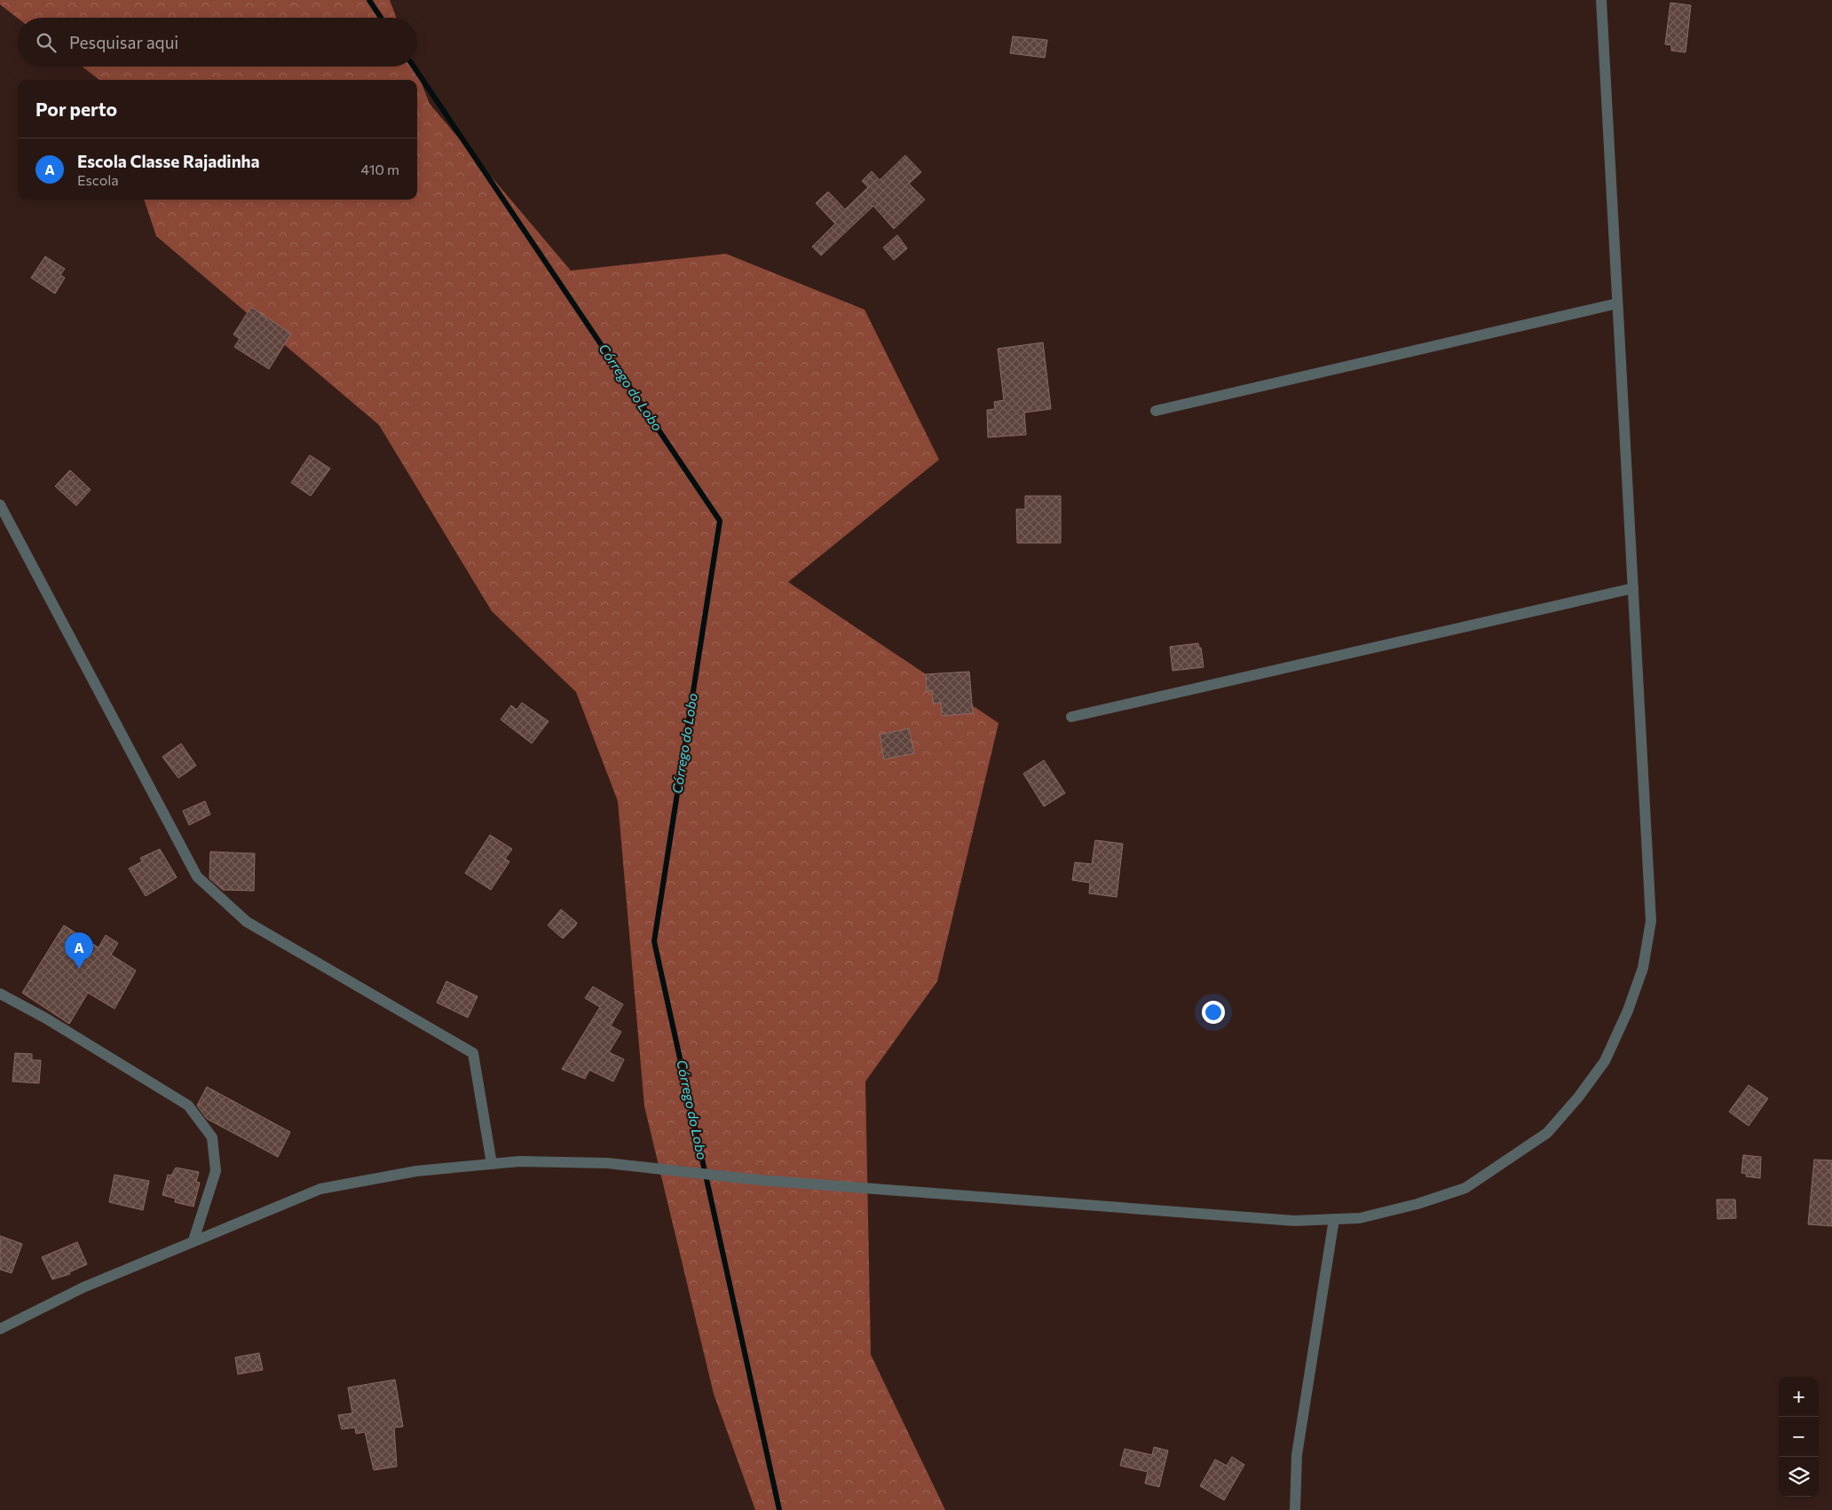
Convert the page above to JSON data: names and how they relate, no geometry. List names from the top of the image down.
{
  "water": ["Córrego do Lobo"],
  "page": {
    "search": "Pesquisar aqui",
    "heading": "Por perto",
    "list": [
      {
        "mark": "A",
        "name": "Escola Classe Rajadinha",
        "note": "Escola",
        "value": "410 m"
      }
    ],
    "pins": "A",
    "map_buttons": ["+", "−"]
  }
}
